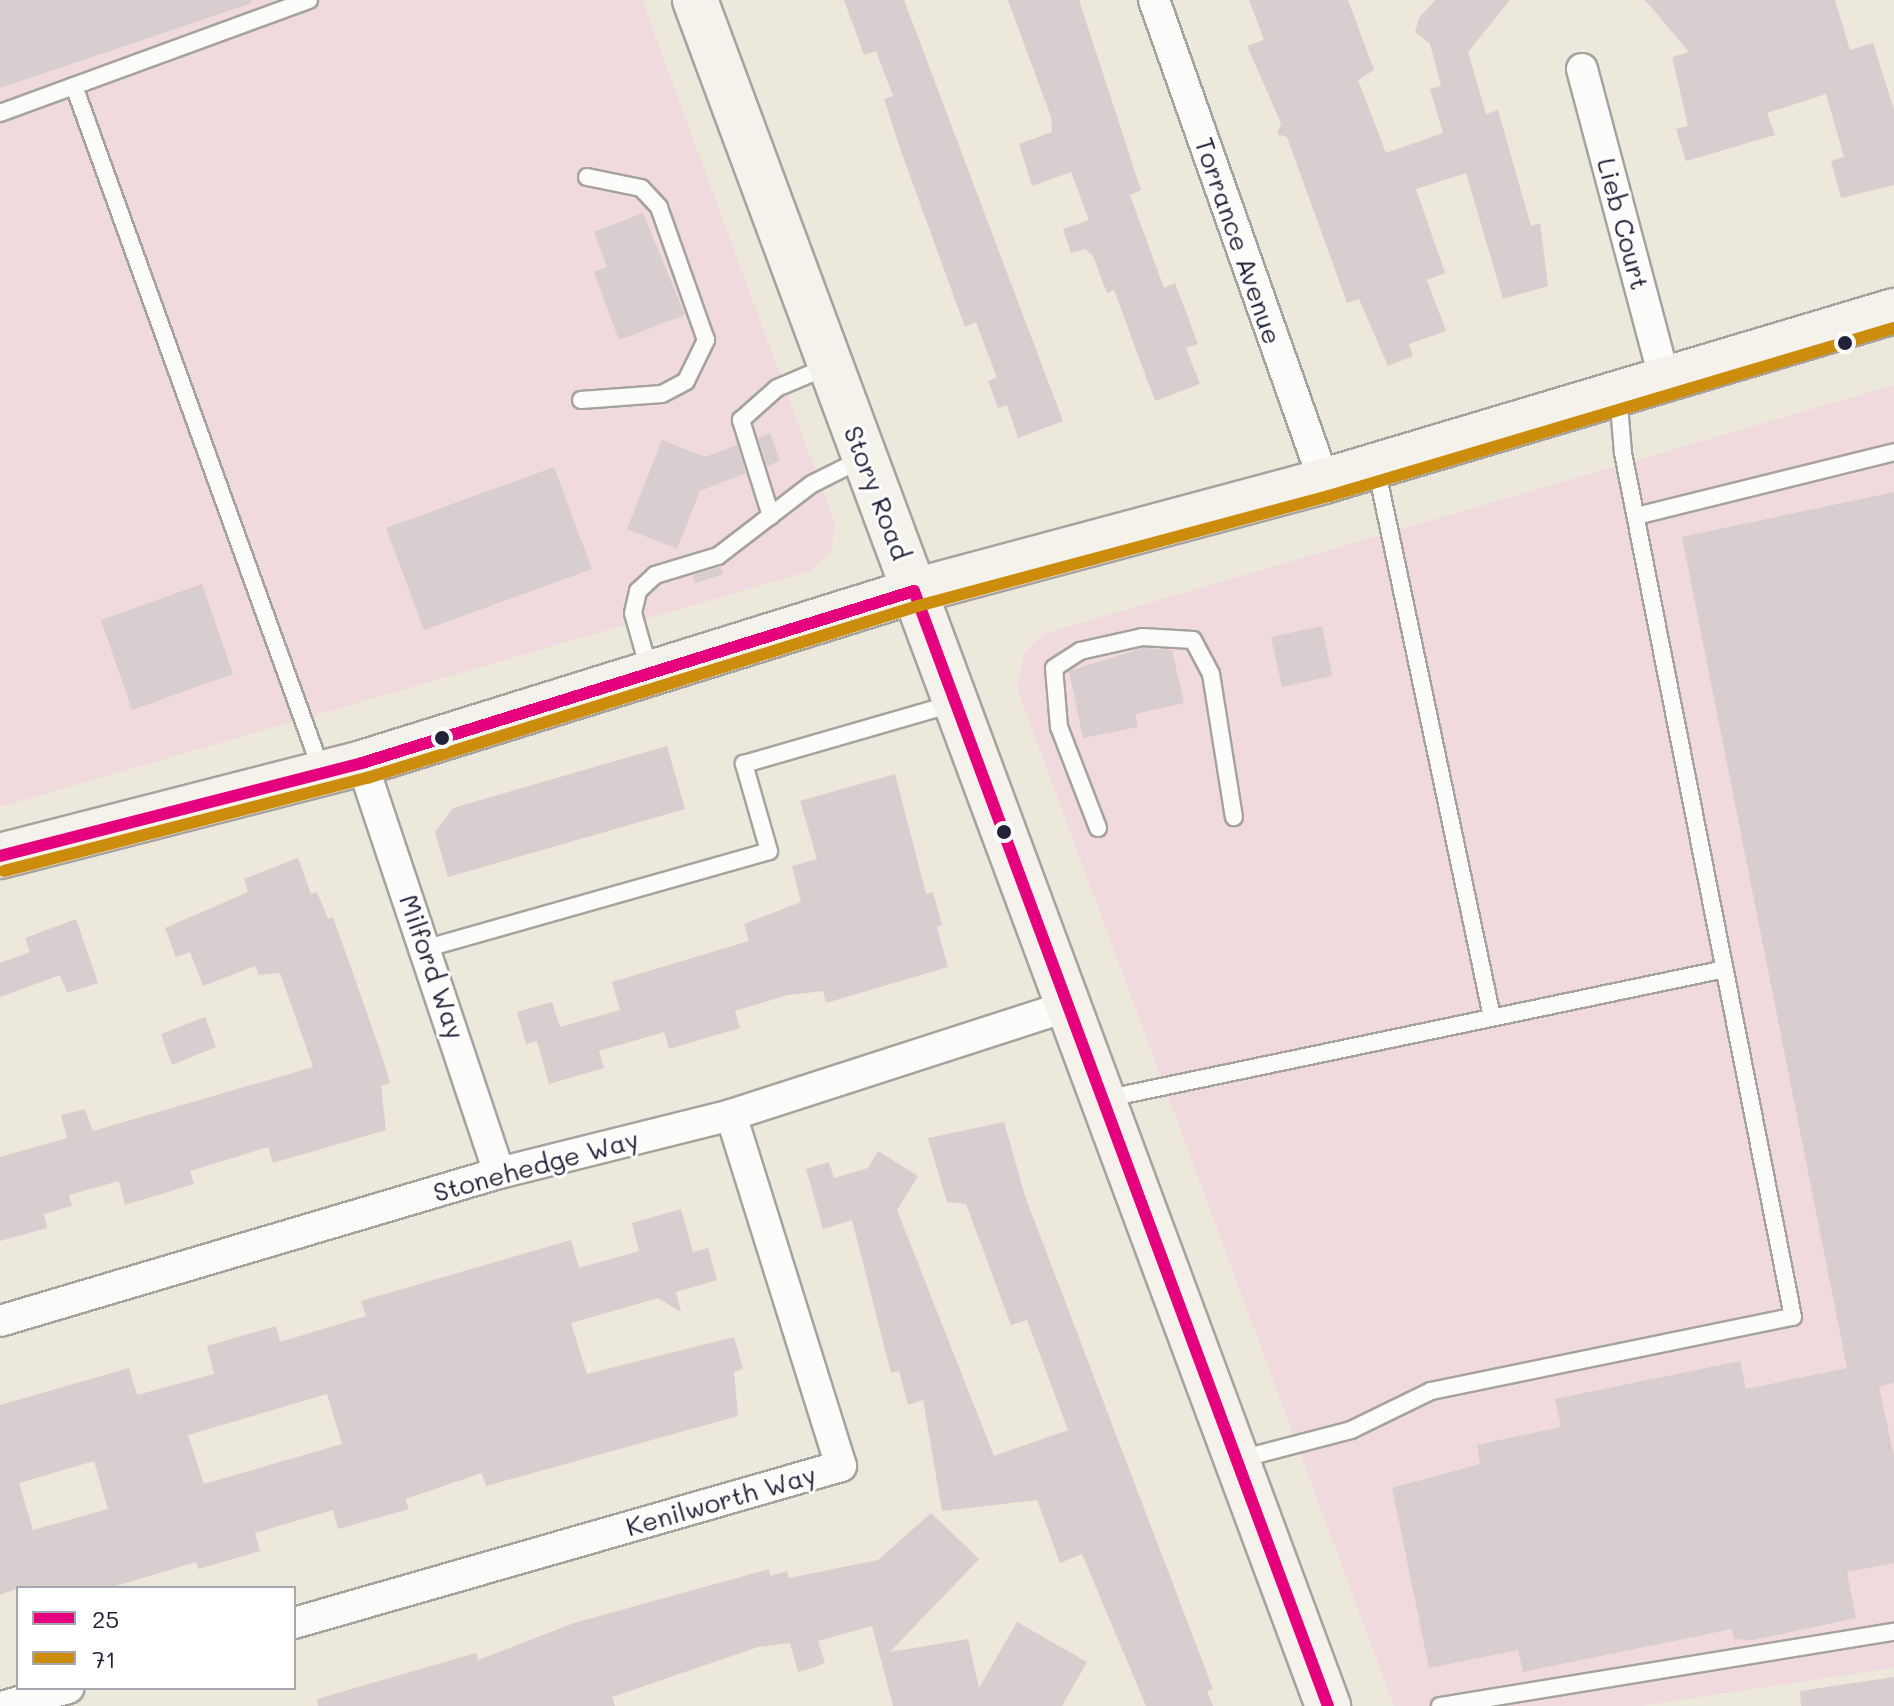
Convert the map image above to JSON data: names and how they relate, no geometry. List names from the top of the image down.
{
  "streets": {
    "main road": ["Story Road"],
    "street": [
      "Lieb Court",
      "Torrance Avenue",
      "Milford Way",
      "Stonehedge Way",
      "Kenilworth Way"
    ]
  },
  "crossings": [
    ["Story Road", "Stonehedge Way"],
    ["Milford Way", "Stonehedge Way"],
    ["Stonehedge Way", "Kenilworth Way"]
  ],
  "lines": ["transit line 71", "transit line 25"],
  "legend": ["25", "71"]
}
